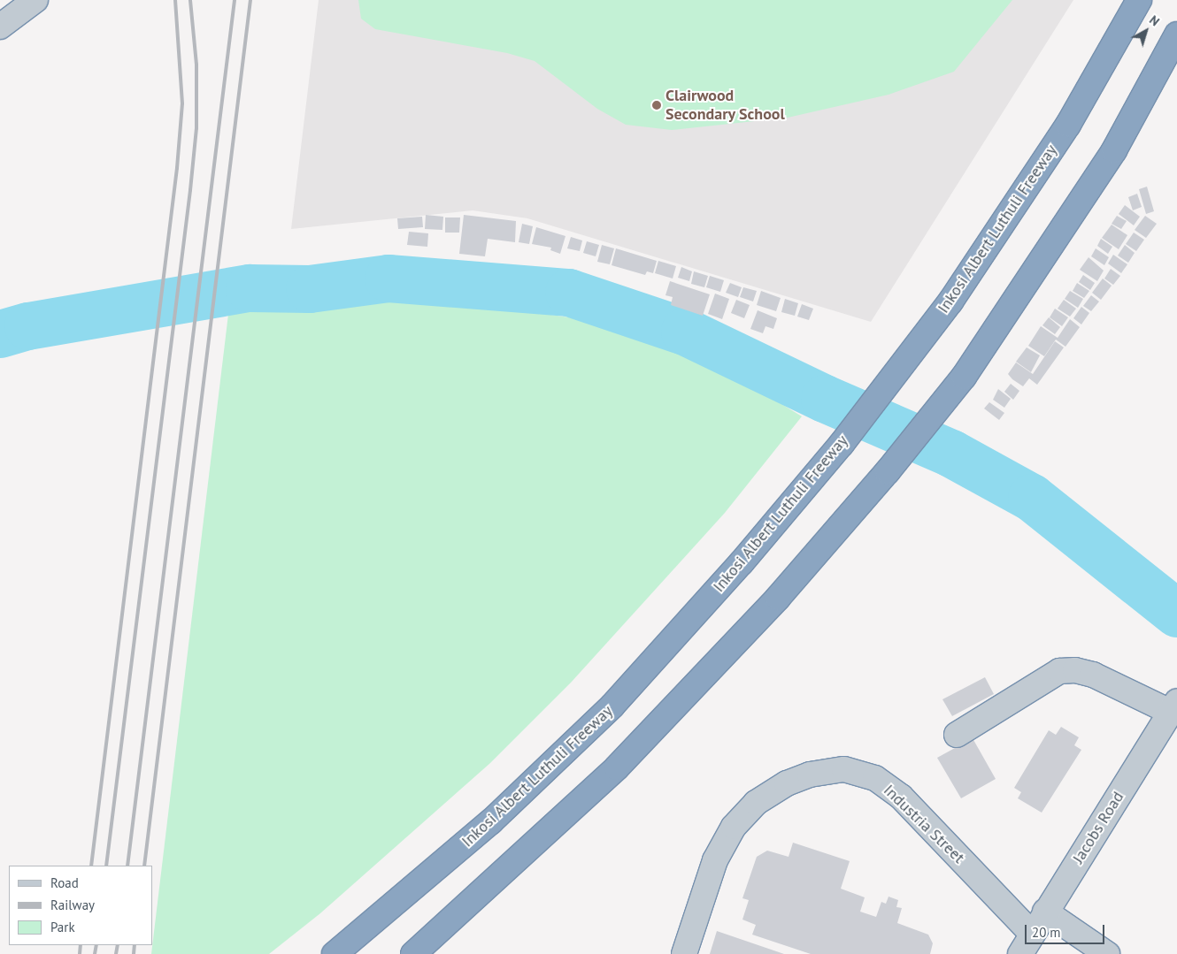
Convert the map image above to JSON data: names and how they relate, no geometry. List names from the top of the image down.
{
  "streets": {
    "highway": ["Inkosi Albert Luthuli Freeway"],
    "street": ["Industria Street", "Jacobs Road"]
  },
  "crossings": [
    ["Industria Street", "Jacobs Road"]
  ],
  "places": ["Clairwood Secondary School"],
  "legend": ["Road", "Railway", "Park"],
  "scale_bar": "20 m",
  "north": "top right"
}
